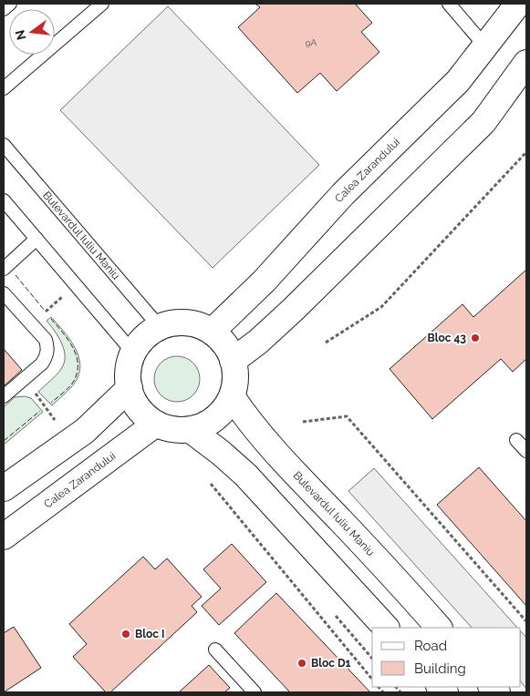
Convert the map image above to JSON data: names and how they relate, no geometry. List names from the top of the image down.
{
  "streets": {
    "main road": ["Calea Zarandului", "Bulevardul Iuliu Maniu"]
  },
  "crossings": [
    ["Calea Zarandului", "Bulevardul Iuliu Maniu"]
  ],
  "places": ["Bloc 43", "Bloc I", "Bloc D1"],
  "house_numbers": ["9A"],
  "legend": ["Road", "Building"],
  "north": "left"
}
